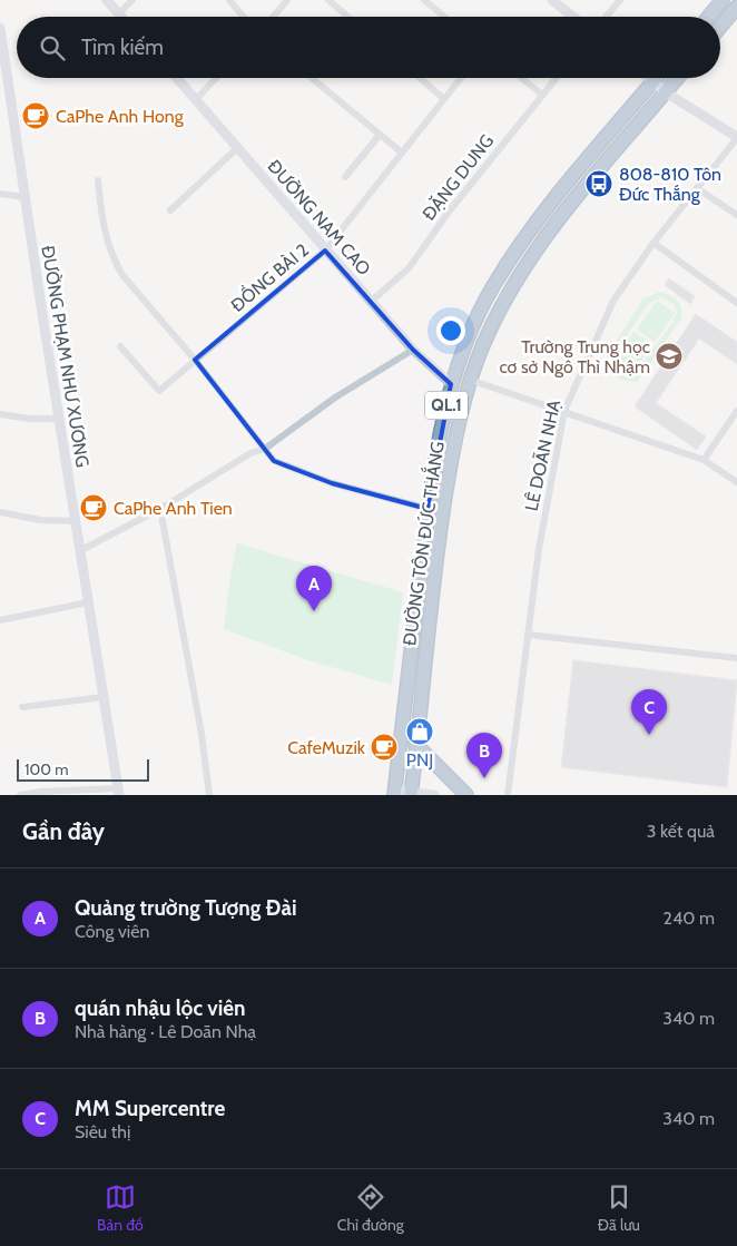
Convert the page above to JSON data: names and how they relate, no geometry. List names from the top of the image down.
{
  "streets": {
    "highway": ["QL.1", "ĐƯỜNG TÔN ĐỨC THẮNG"],
    "street": [
      "ĐẶNG DUNG",
      "ĐƯỜNG NAM CAO",
      "ĐỒNG BÀI 2",
      "ĐƯỜNG PHẠM NHƯ XƯƠNG",
      "LÊ DOÃN NHẠ"
    ]
  },
  "crossings": [
    ["ĐẶNG DUNG", "ĐƯỜNG NAM CAO"],
    ["ĐƯỜNG NAM CAO", "ĐỒNG BÀI 2"],
    ["ĐƯỜNG NAM CAO", "ĐƯỜNG TÔN ĐỨC THẮNG"]
  ],
  "places": {
    "cafe": ["CaPhe Anh Hong", "CaPhe Anh Tien", "CafeMuzik"],
    "bus stop": ["808-810 Tôn Đức Thắng"],
    "school or university": ["Trường Trung học cơ sở Ngô Thì Nhậm"],
    "shop": ["PNJ"]
  },
  "scale_bar": "100 m",
  "page": {
    "search": "Tìm kiếm",
    "pins": ["A", "C", "B"],
    "scale": "100 m",
    "heading": ["Gần đây", "3 kết quả"],
    "list": [
      {
        "mark": "A",
        "name": "Quảng trường Tượng Đài",
        "note": "Công viên",
        "value": "240 m"
      },
      {
        "mark": "B",
        "name": "quán nhậu lộc viên",
        "note": "Nhà hàng · Lê Doãn Nhạ",
        "value": "340 m"
      },
      {
        "mark": "C",
        "name": "MM Supercentre",
        "note": "Siêu thị",
        "value": "340 m"
      }
    ],
    "nav": ["Bản đồ", "Chỉ đường", "Đã lưu"]
  }
}
